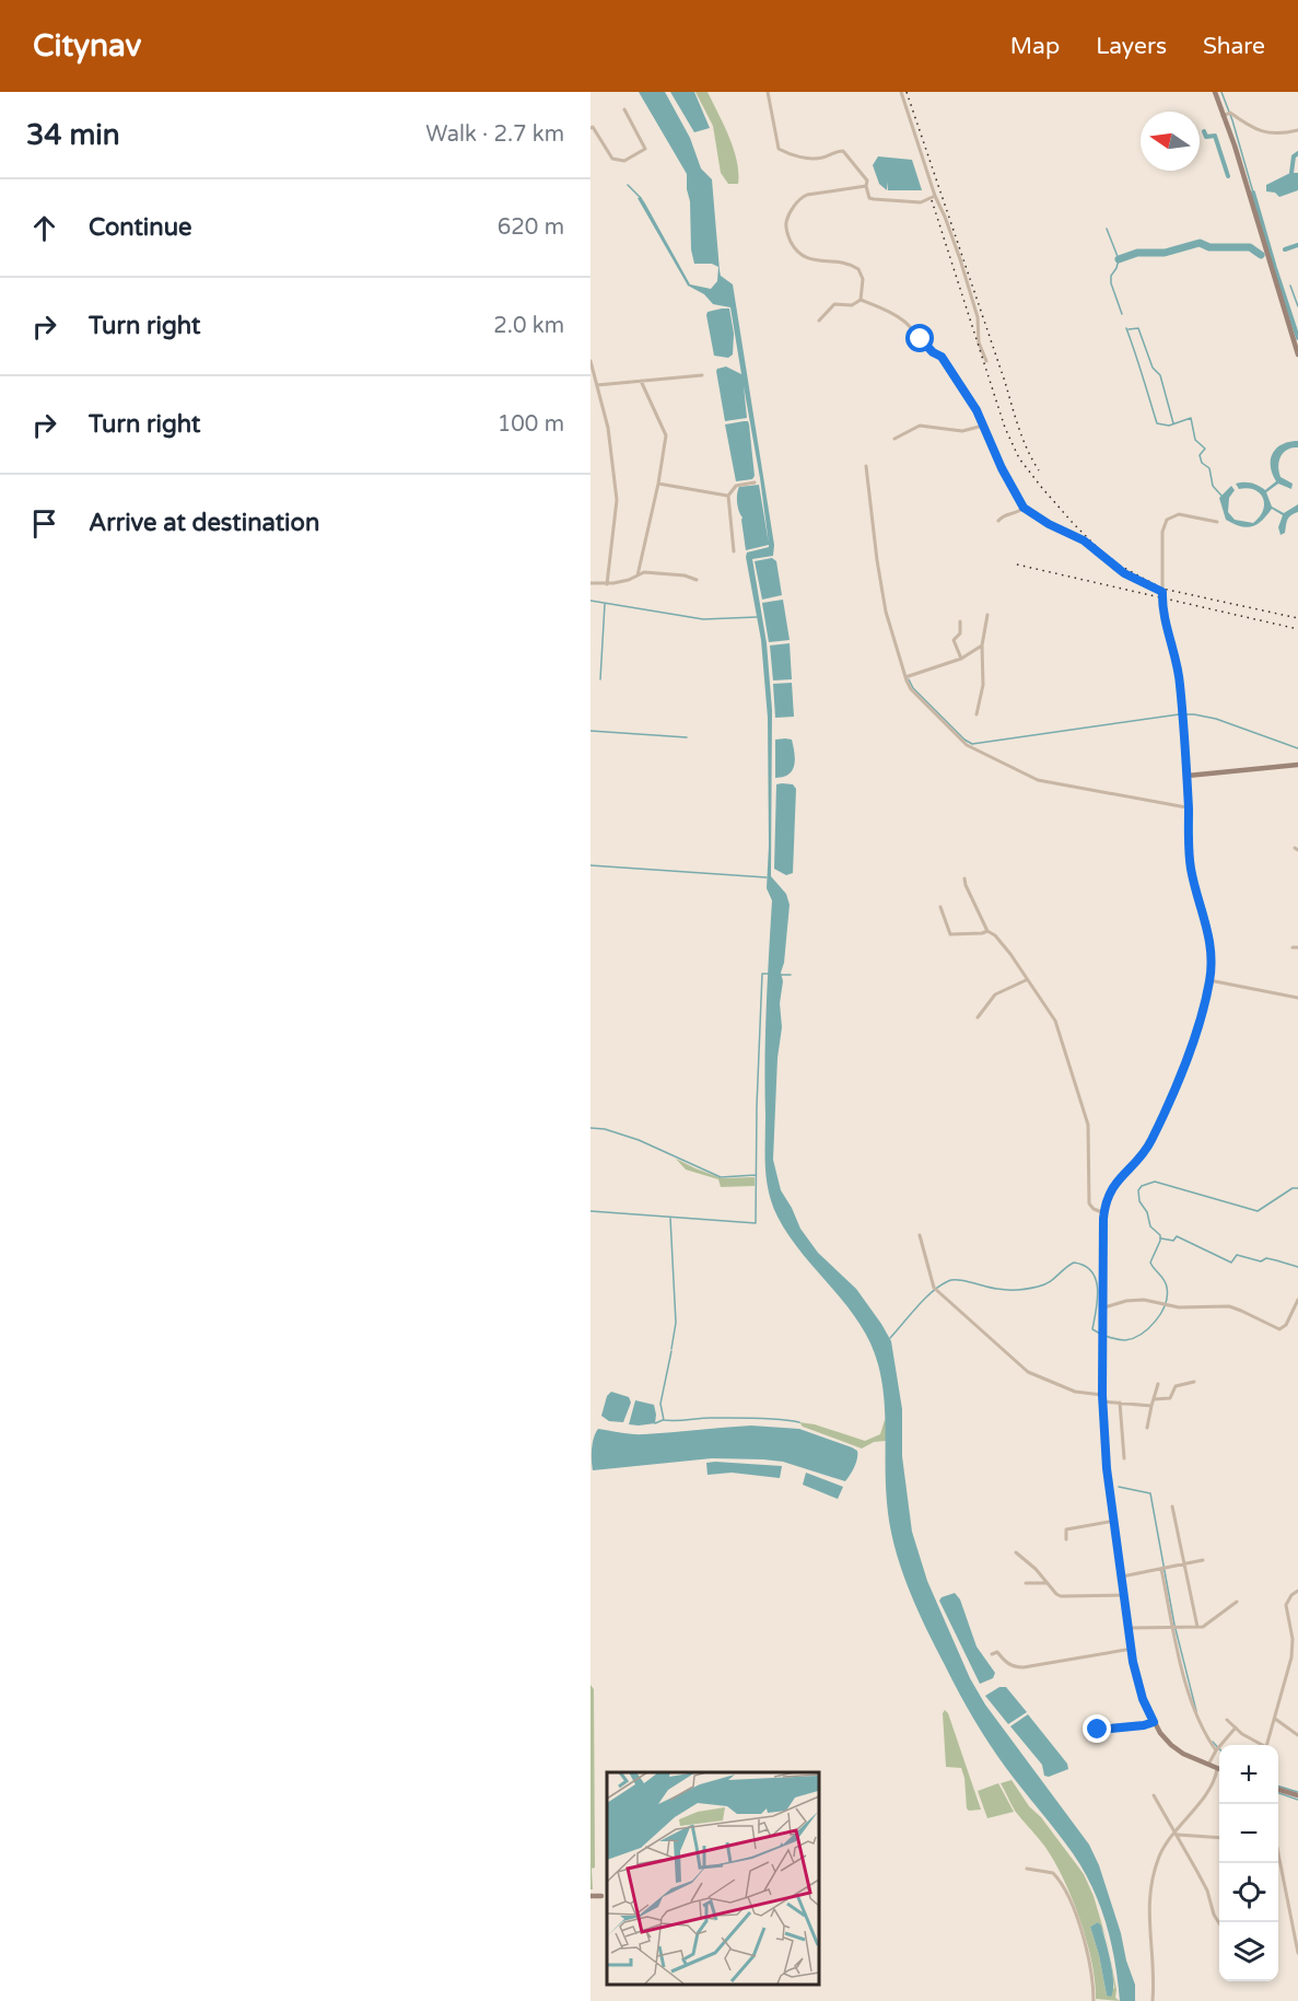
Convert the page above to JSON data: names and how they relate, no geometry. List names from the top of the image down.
{
  "north": "left",
  "page": {
    "header": "Citynav",
    "nav": ["Map", "Layers", "Share"],
    "heading": ["34 min", "Walk · 2.7 km"],
    "list": [
      ["Continue", "620 m"],
      ["Turn right", "2.0 km"],
      ["Turn right", "100 m"],
      "Arrive at destination"
    ],
    "map_buttons": ["+", "−"]
  }
}
